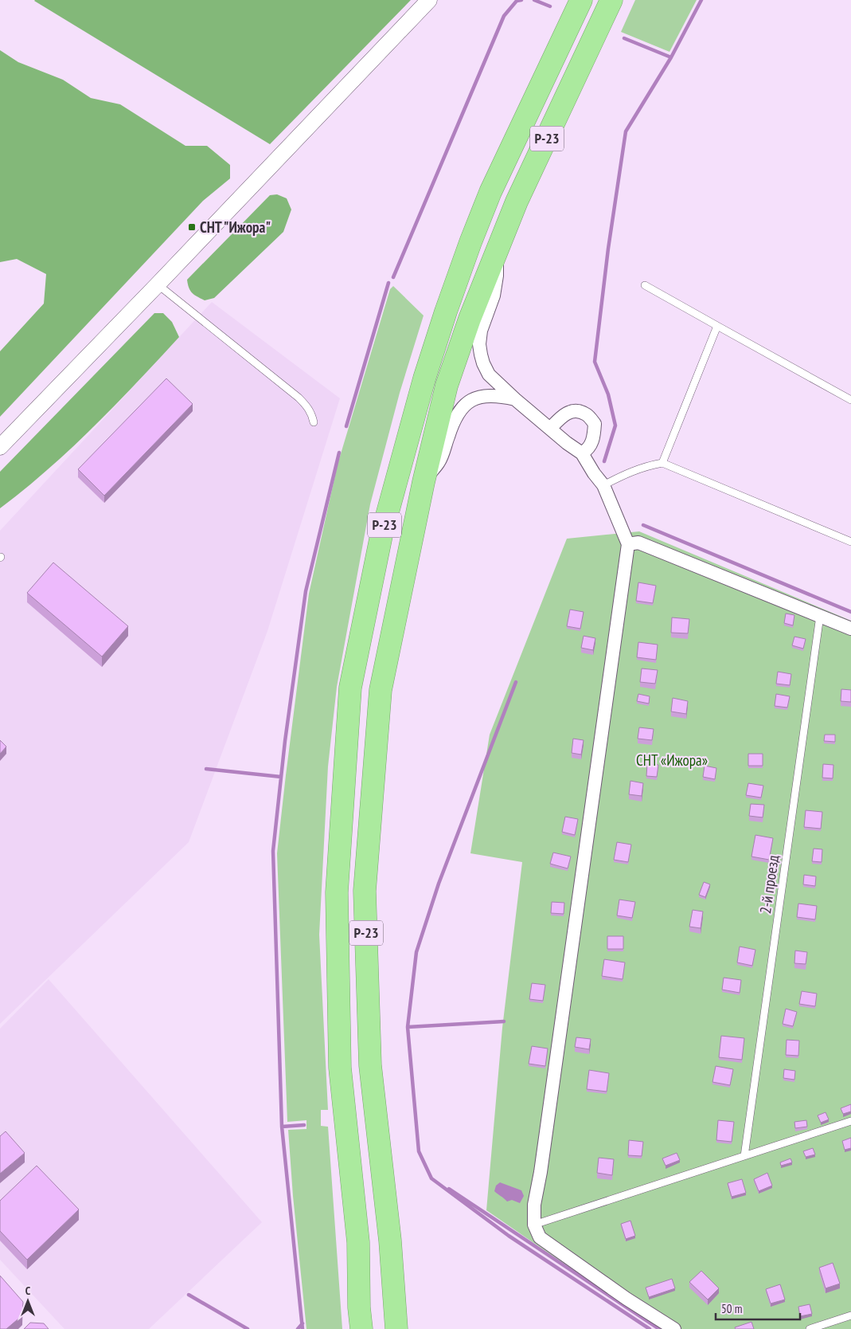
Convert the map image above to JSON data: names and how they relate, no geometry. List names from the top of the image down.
{
  "streets": {
    "highway": ["Р-23"],
    "lane": ["2-й проезд"]
  },
  "parks": ["СНТ «Ижора»"],
  "places": {
    "transit": ["СНТ \"Ижора\""]
  },
  "scale_bar": "50 m",
  "north": "top"
}
